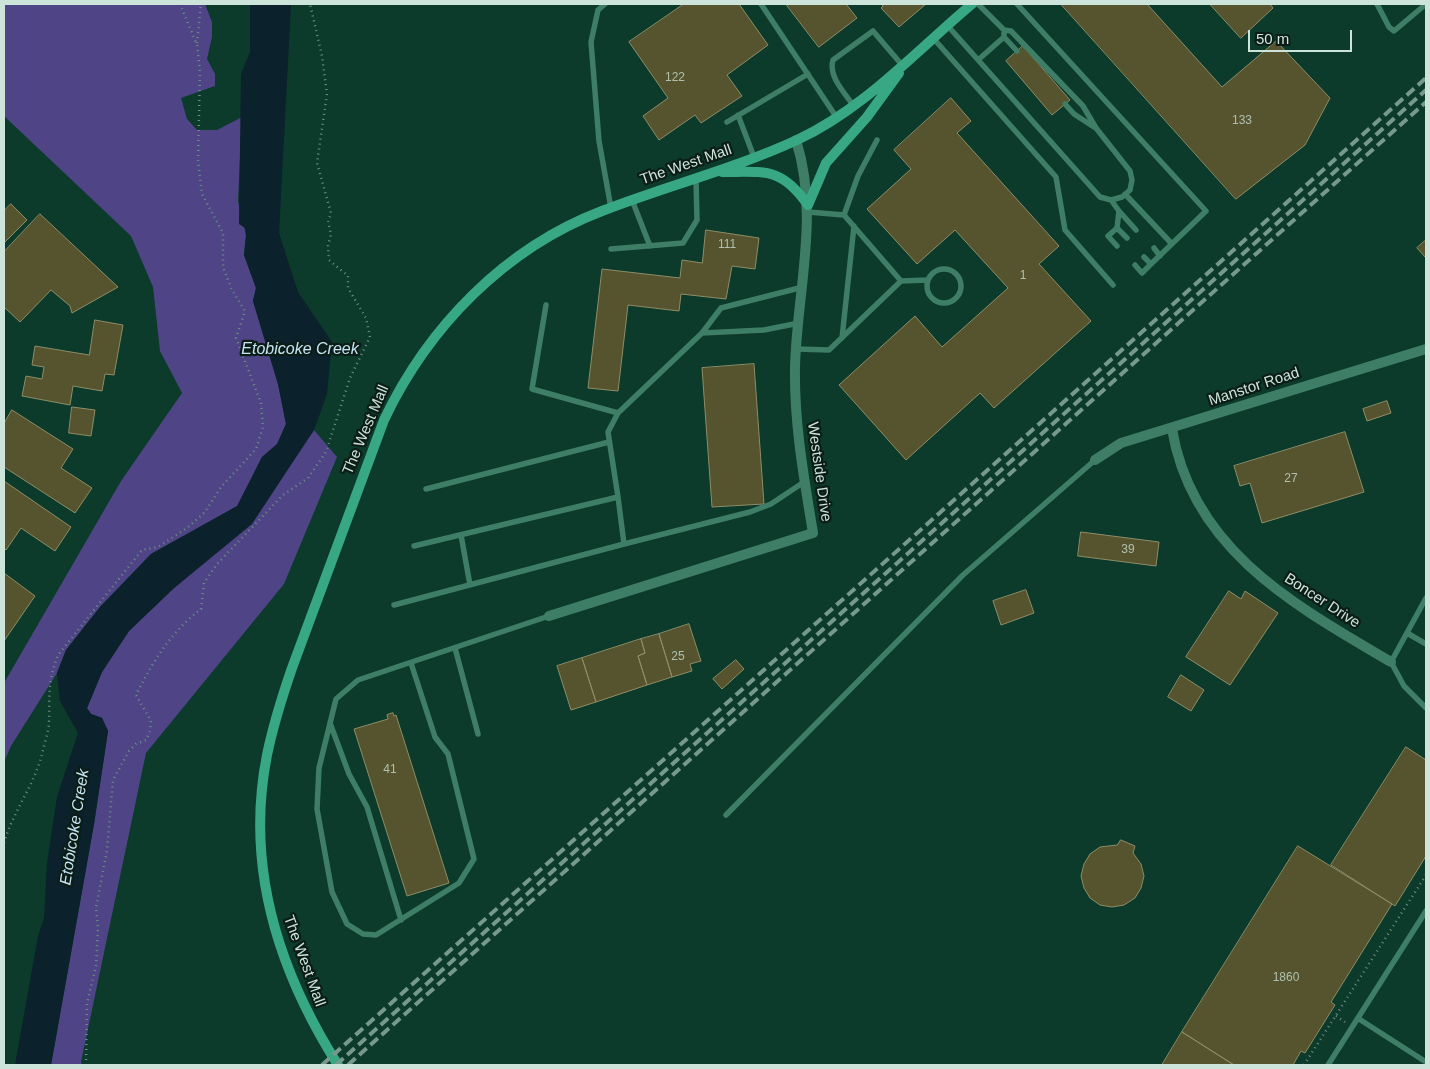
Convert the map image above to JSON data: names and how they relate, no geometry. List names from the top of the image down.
{
  "streets": {
    "main road": ["The West Mall"],
    "street": ["Manstor Road", "Westside Drive", "Boncer Drive"]
  },
  "crossings": [
    ["The West Mall", "Westside Drive"],
    ["Manstor Road", "Boncer Drive"]
  ],
  "water": ["Etobicoke Creek"],
  "house_numbers": [
    "122",
    "133",
    "111",
    "1",
    "27",
    "39",
    "25",
    "41",
    "1860"
  ],
  "scale_bar": "50 m"
}
